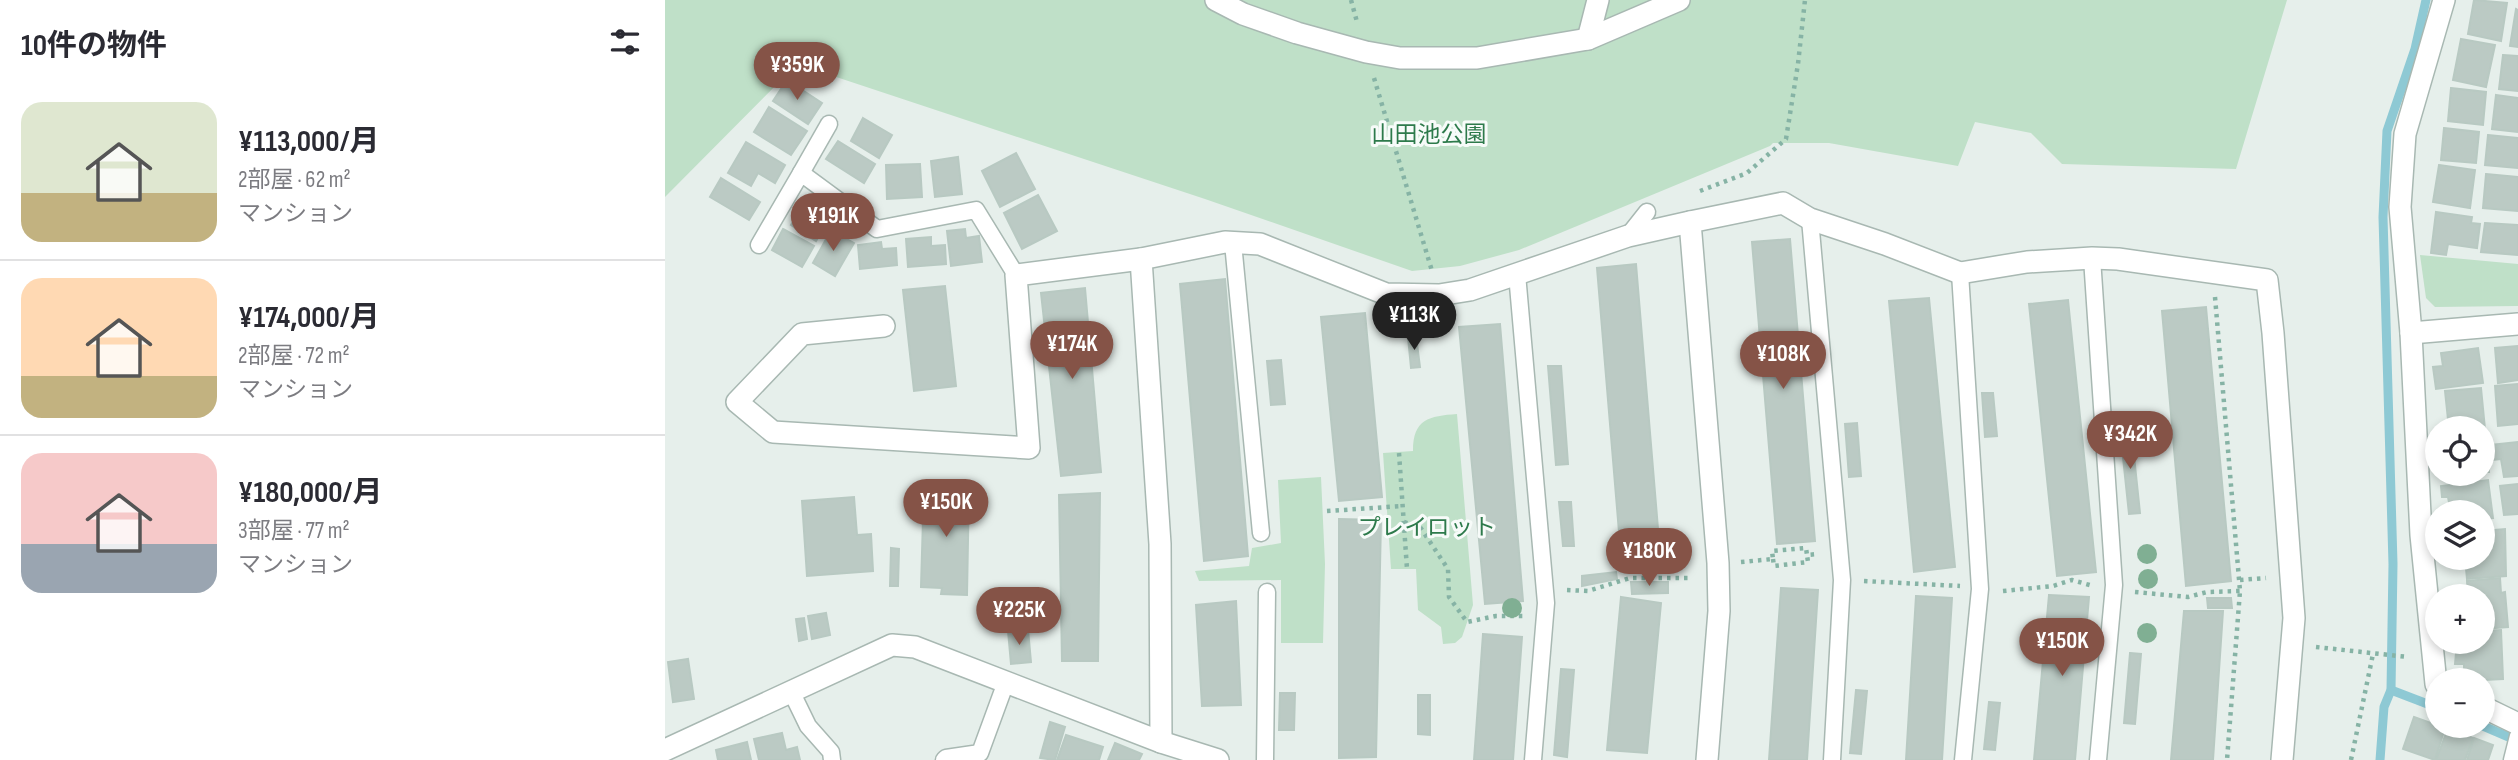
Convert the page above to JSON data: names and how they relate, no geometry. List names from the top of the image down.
{
  "parks": ["山田池公園", "プレイロット"],
  "page": {
    "heading": "10件の物件",
    "price": [
      "¥359K",
      "¥191K",
      "¥113K",
      "¥174K",
      "¥108K",
      "¥342K",
      "¥150K",
      "¥180K",
      "¥225K",
      "¥150K"
    ],
    "list": [
      {
        "name": "¥113,000/月",
        "note": "2部屋 · 62 m² · マンション"
      },
      {
        "name": "¥174,000/月",
        "note": "2部屋 · 72 m² · マンション"
      },
      {
        "name": "¥180,000/月",
        "note": "3部屋 · 77 m² · マンション"
      }
    ],
    "map_buttons": ["+", "−"]
  }
}
